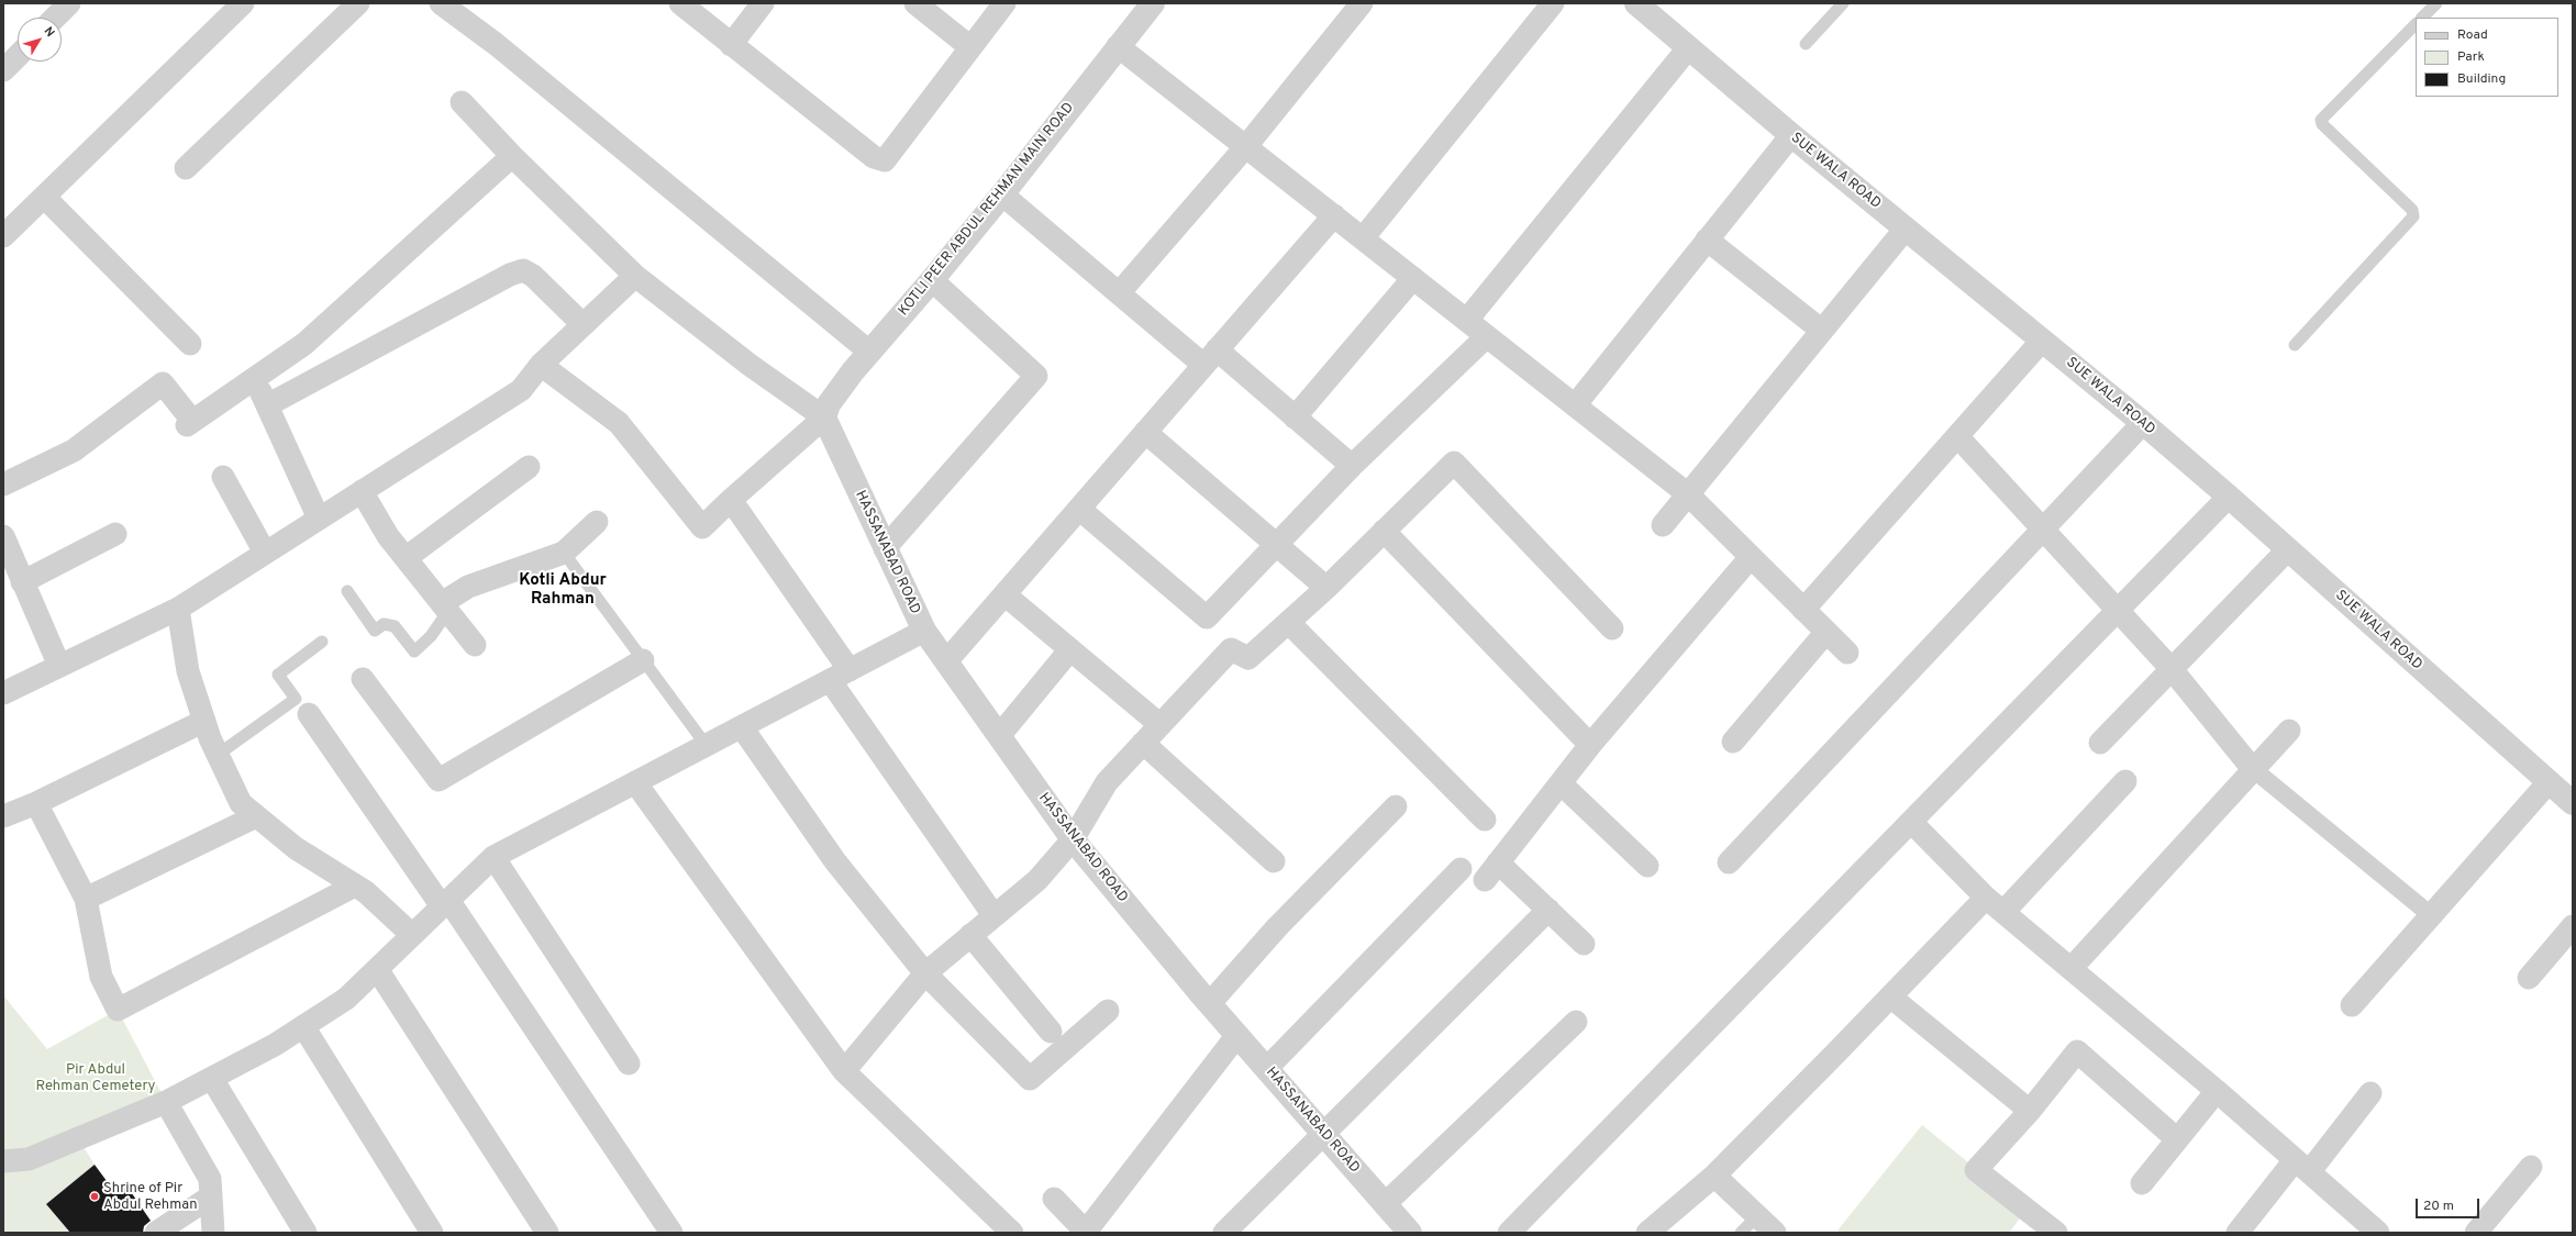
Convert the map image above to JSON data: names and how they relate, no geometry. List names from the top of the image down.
{
  "streets": {
    "street": ["SUE WALA ROAD", "KOTLI PEER ABDUL REHMAN MAIN ROAD", "HASSANABAD ROAD"]
  },
  "crossings": [
    ["KOTLI PEER ABDUL REHMAN MAIN ROAD", "HASSANABAD ROAD"]
  ],
  "districts": ["Kotli Abdur Rahman"],
  "parks": ["Pir Abdul Rehman Cemetery"],
  "places": ["Shrine of Pir Abdul Rehman"],
  "legend": ["Road", "Park", "Building"],
  "scale_bar": "20 m",
  "north": "top right"
}
